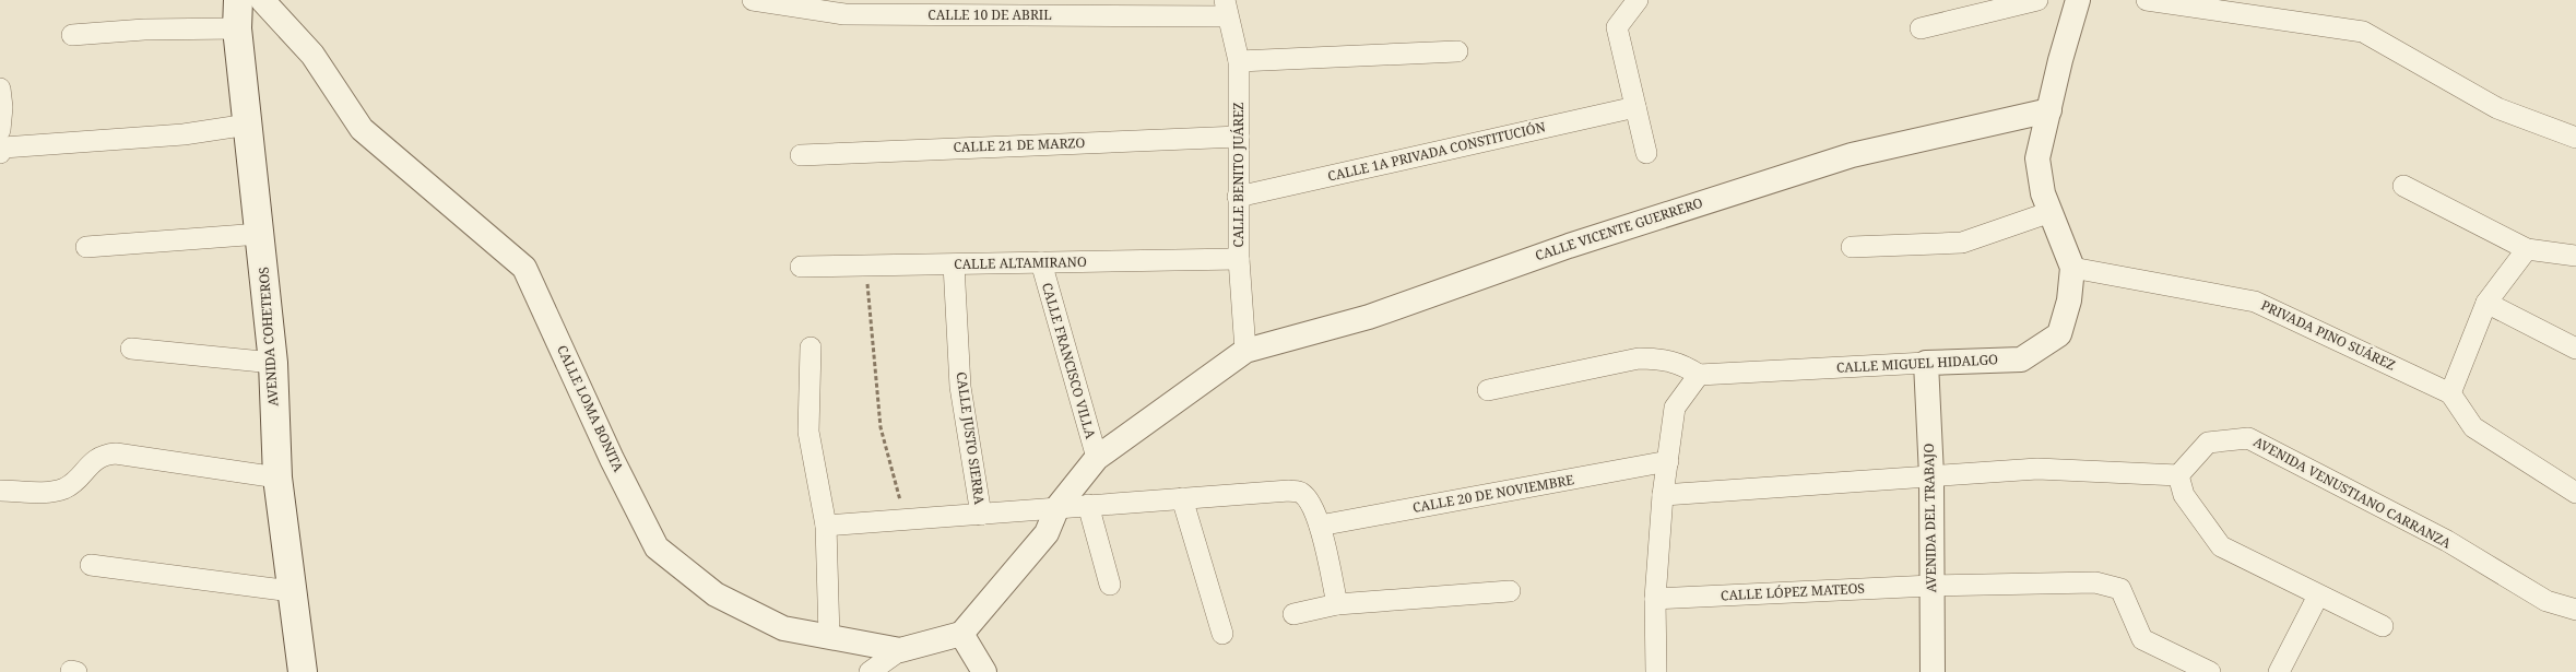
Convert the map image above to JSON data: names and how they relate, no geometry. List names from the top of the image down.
{
  "streets": {
    "main road": ["AVENIDA COHETEROS"],
    "street": [
      "CALLE 10 DE ABRIL",
      "CALLE 21 DE MARZO",
      "CALLE 1A PRIVADA CONSTITUCIÓN",
      "CALLE BENITO JUÁREZ",
      "CALLE VICENTE GUERRERO",
      "CALLE ALTAMIRANO",
      "PRIVADA PINO SUÁREZ",
      "CALLE FRANCISCO VILLA",
      "CALLE MIGUEL HIDALGO",
      "CALLE LOMA BONITA",
      "CALLE JUSTO SIERRA",
      "AVENIDA VENUSTIANO CARRANZA",
      "CALLE 20 DE NOVIEMBRE",
      "AVENIDA DEL TRABAJO",
      "CALLE LÓPEZ MATEOS"
    ]
  },
  "crossings": [
    ["CALLE 10 DE ABRIL", "CALLE BENITO JUÁREZ"],
    ["CALLE 21 DE MARZO", "CALLE BENITO JUÁREZ"],
    ["CALLE 1A PRIVADA CONSTITUCIÓN", "CALLE BENITO JUÁREZ"],
    ["CALLE BENITO JUÁREZ", "CALLE VICENTE GUERRERO"],
    ["CALLE BENITO JUÁREZ", "CALLE ALTAMIRANO"],
    ["CALLE VICENTE GUERRERO", "CALLE FRANCISCO VILLA"],
    ["CALLE VICENTE GUERRERO", "CALLE LOMA BONITA"],
    ["CALLE ALTAMIRANO", "CALLE FRANCISCO VILLA"],
    ["CALLE ALTAMIRANO", "CALLE JUSTO SIERRA"],
    ["PRIVADA PINO SUÁREZ", "CALLE MIGUEL HIDALGO"],
    ["CALLE MIGUEL HIDALGO", "AVENIDA DEL TRABAJO"],
    ["AVENIDA DEL TRABAJO", "CALLE LÓPEZ MATEOS"]
  ]
}
